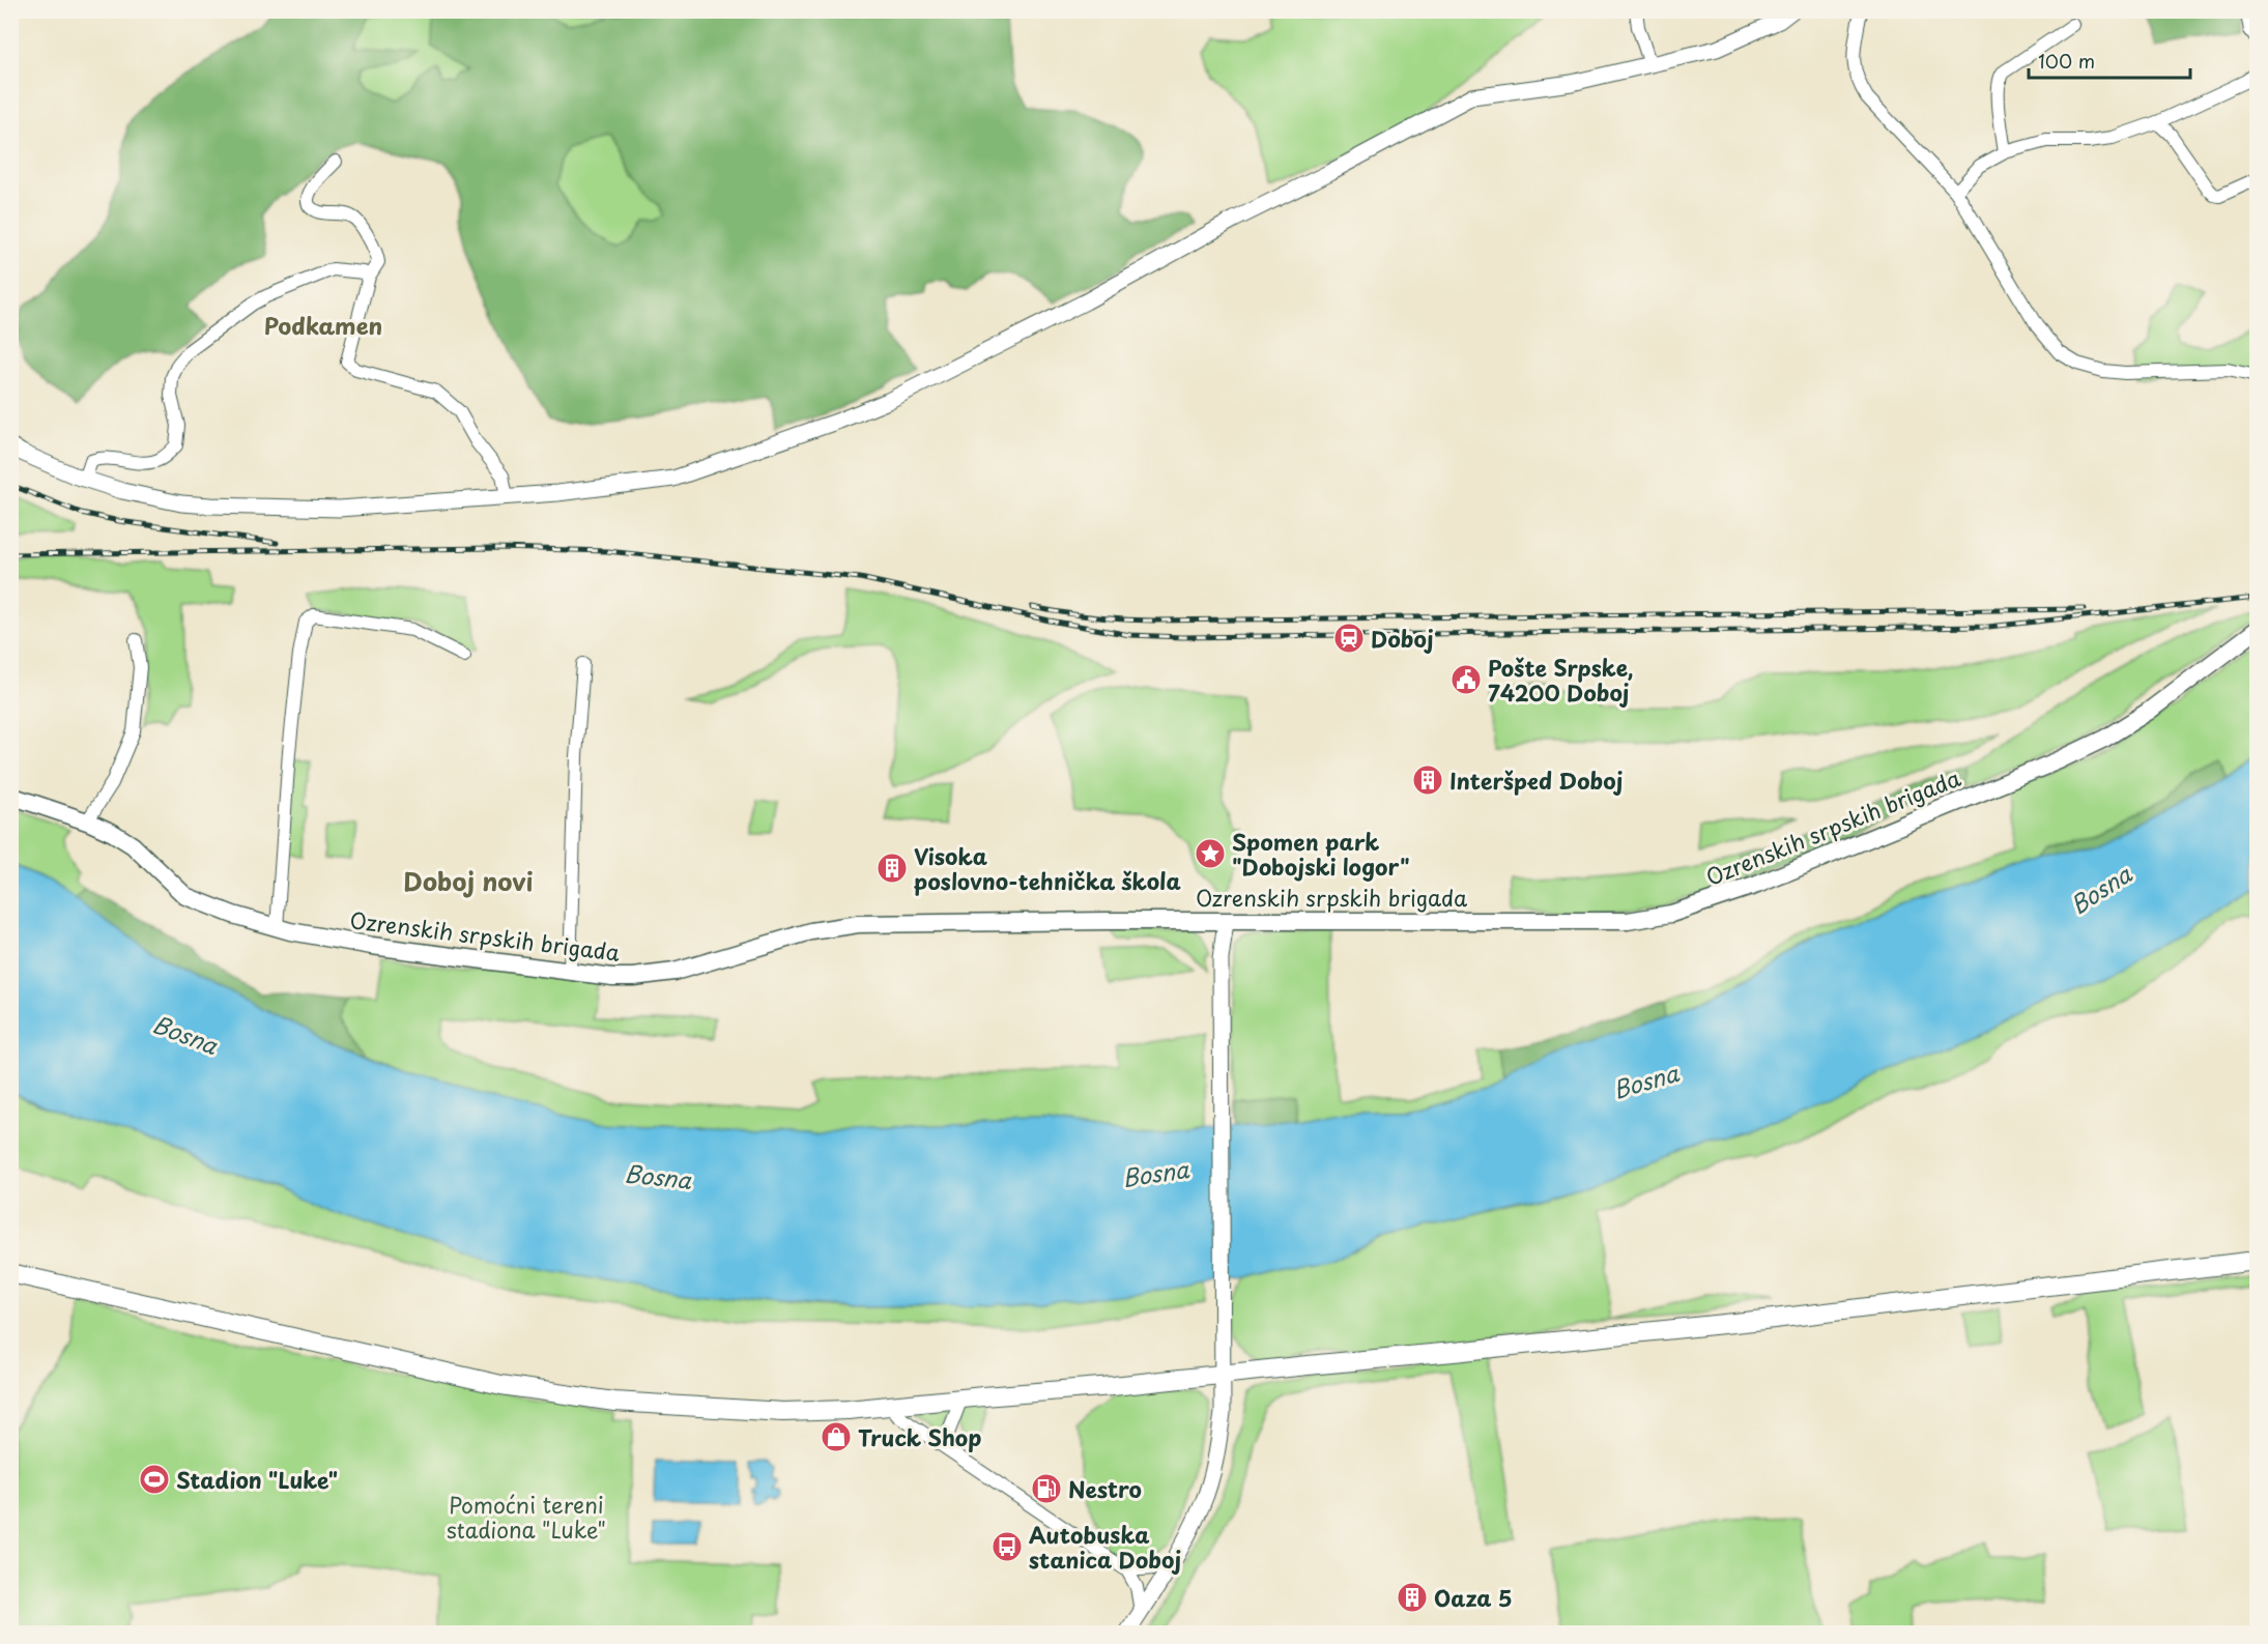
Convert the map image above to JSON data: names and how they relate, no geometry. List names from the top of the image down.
{
  "streets": {
    "main road": ["Ozrenskih srpskih brigada"]
  },
  "districts": ["Podkamen", "Doboj novi"],
  "water": ["Bosna"],
  "parks": ["Pomoćni tereni stadiona \"Luke\""],
  "places": {
    "station": ["Doboj"],
    "public building": ["Pošte Srpske, 74200 Doboj"],
    "building": ["Interšped Doboj", "Visoka poslovno-tehnička škola", "Oaza 5"],
    "place": ["Spomen park \"Dobojski logor\""],
    "shop": ["Truck Shop"],
    "sports": ["Stadion \"Luke\""],
    "fuel station": ["Nestro"],
    "bus stop": ["Autobuska stanica Doboj"]
  },
  "scale_bar": "100 m"
}
